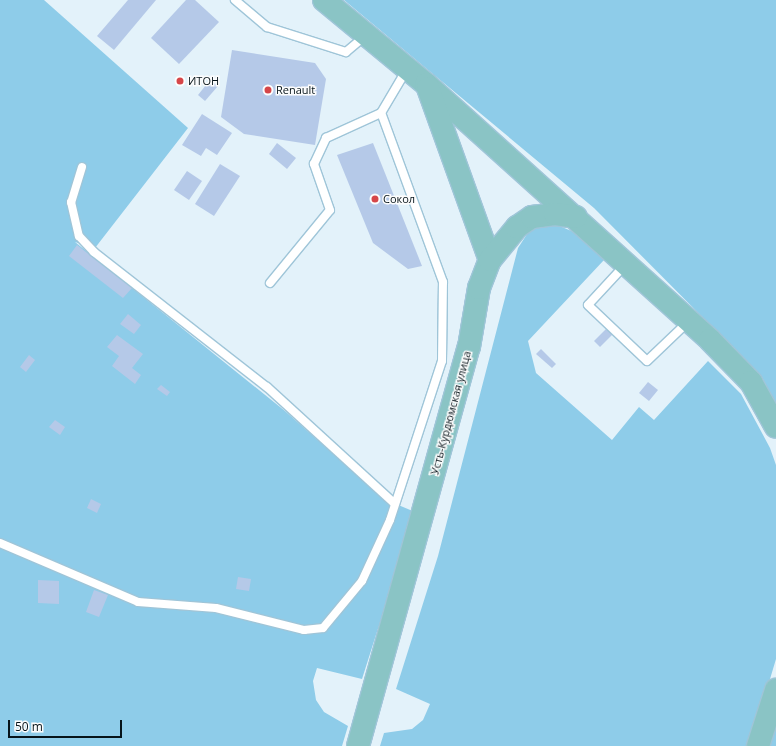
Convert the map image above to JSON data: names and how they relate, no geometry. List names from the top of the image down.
{
  "streets": {
    "main road": ["Усть-Курдюмская улица"]
  },
  "places": ["ИТОН", "Renault", "Сокол"],
  "scale_bar": "50 m"
}
